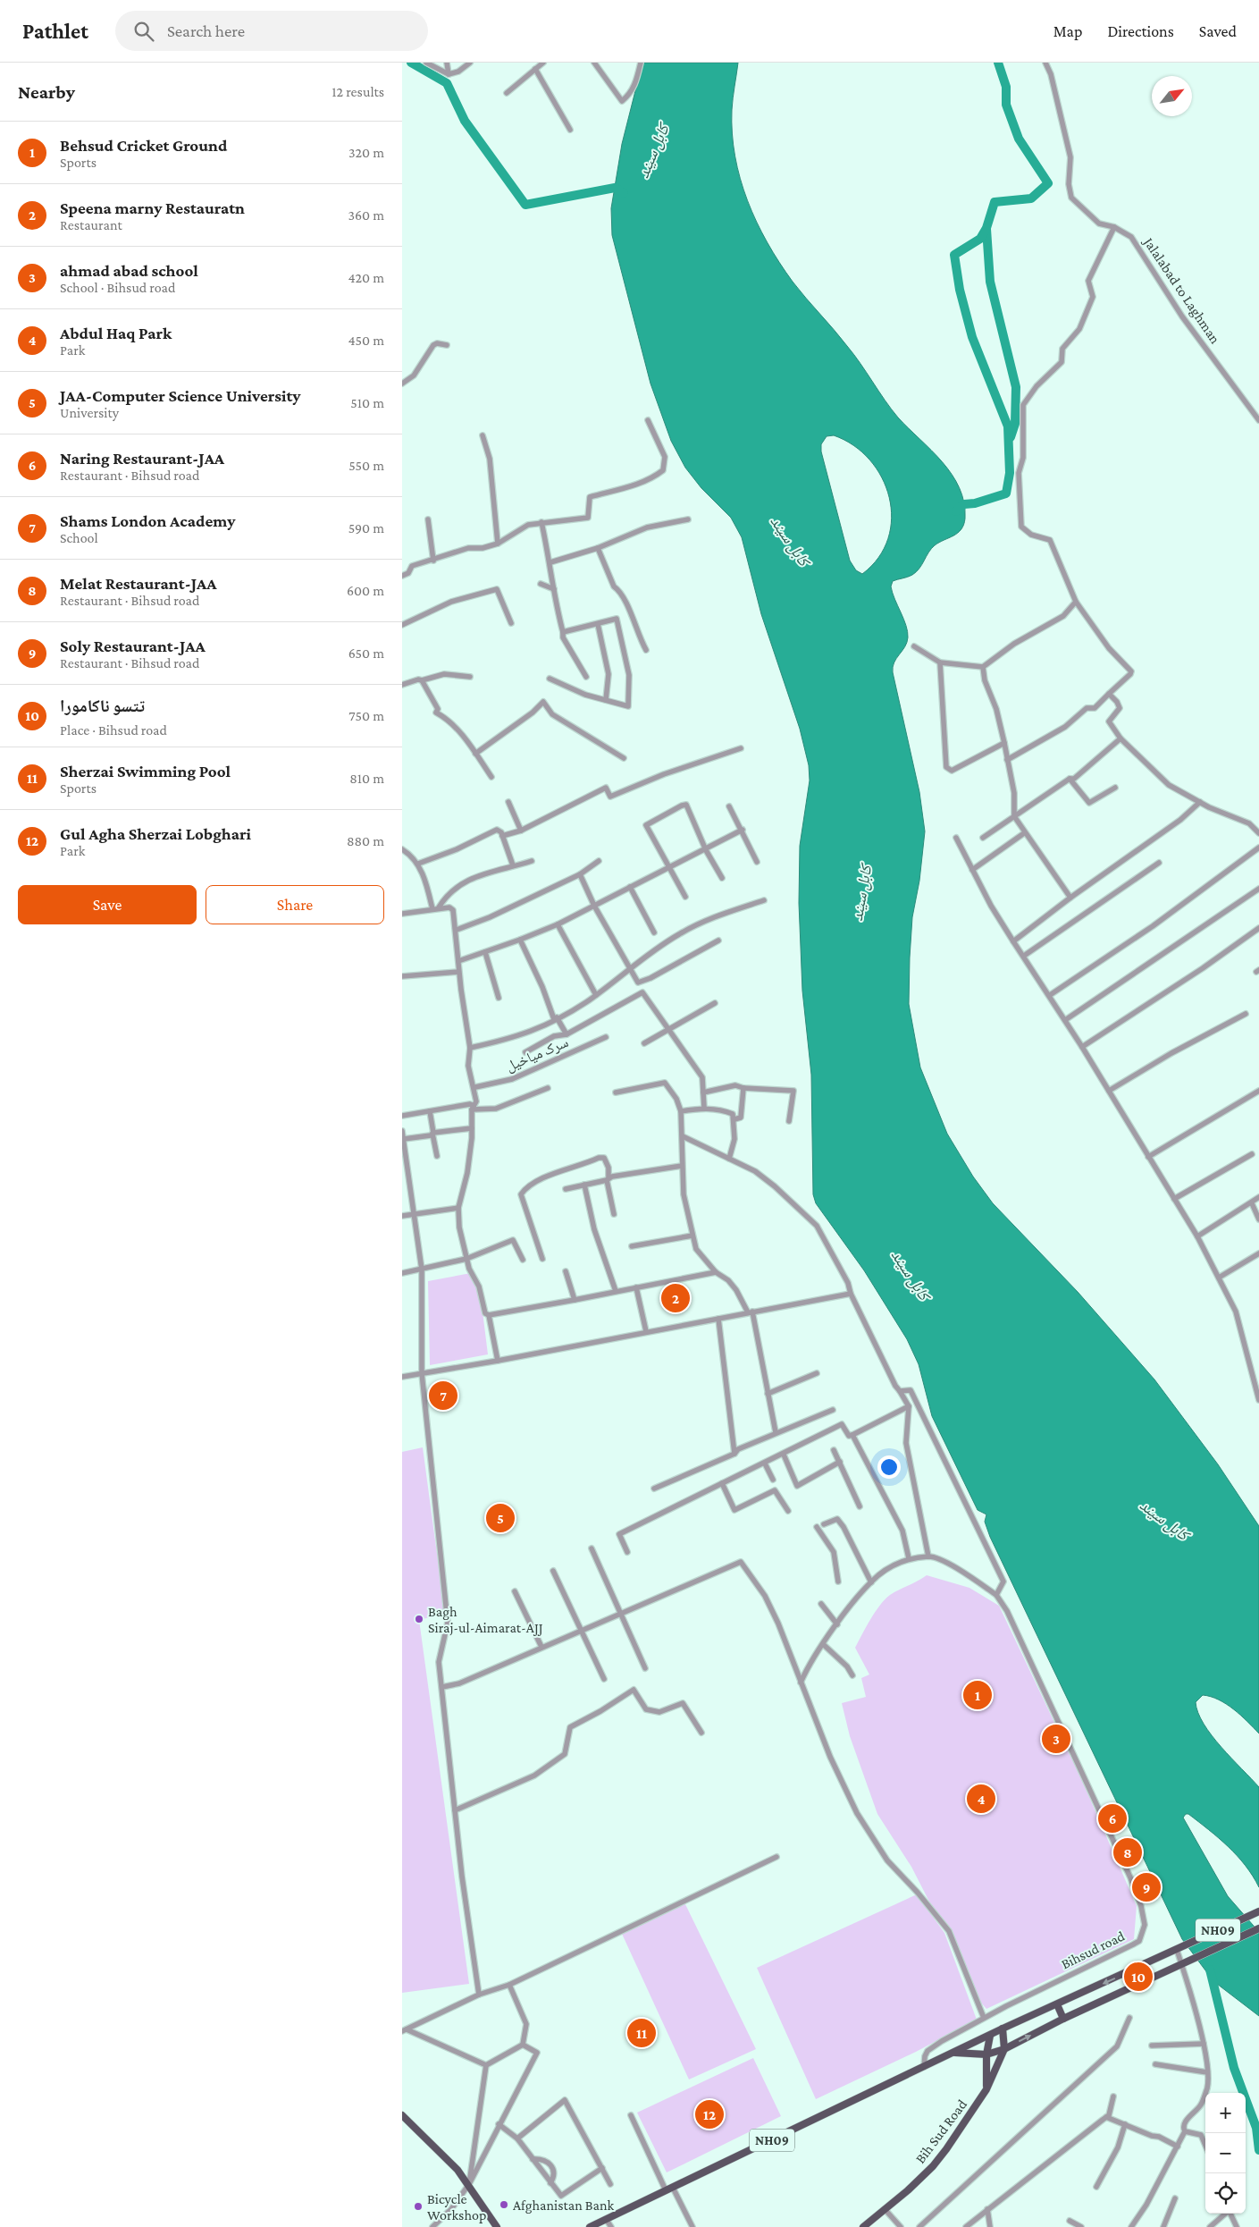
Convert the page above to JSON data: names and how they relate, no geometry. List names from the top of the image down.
{
  "streets": {
    "main road": ["NH09", "Bih Sud Road"],
    "street": ["Jalalabad to Laghman", "سرک میاخیل", "Bihsud road"]
  },
  "crossings": [
    ["NH09", "Bihsud road"],
    ["NH09", "Bih Sud Road"]
  ],
  "water": ["کابل سيند"],
  "places": ["Bagh Siraj-ul-Aimarat-AJJ", "Afghanistan Bank", "Bicycle Workshop"],
  "north": "top right",
  "page": {
    "header": "Pathlet",
    "search": "Search here",
    "nav": ["Map", "Directions", "Saved"],
    "heading": ["Nearby", "12 results"],
    "list": [
      {
        "mark": "1",
        "name": "Behsud Cricket Ground",
        "note": "Sports",
        "value": "320 m"
      },
      {
        "mark": "2",
        "name": "Speena marny Restauratn",
        "note": "Restaurant",
        "value": "360 m"
      },
      {
        "mark": "3",
        "name": "ahmad abad school",
        "note": "School · Bihsud road",
        "value": "420 m"
      },
      {
        "mark": "4",
        "name": "Abdul Haq Park",
        "note": "Park",
        "value": "450 m"
      },
      {
        "mark": "5",
        "name": "JAA-Computer Science University",
        "note": "University",
        "value": "510 m"
      },
      {
        "mark": "6",
        "name": "Naring Restaurant-JAA",
        "note": "Restaurant · Bihsud road",
        "value": "550 m"
      },
      {
        "mark": "7",
        "name": "Shams London Academy",
        "note": "School",
        "value": "590 m"
      },
      {
        "mark": "8",
        "name": "Melat Restaurant-JAA",
        "note": "Restaurant · Bihsud road",
        "value": "600 m"
      },
      {
        "mark": "9",
        "name": "Soly Restaurant-JAA",
        "note": "Restaurant · Bihsud road",
        "value": "650 m"
      },
      {
        "mark": "10",
        "name": "تتسو ناکامورا",
        "note": "Place · Bihsud road",
        "value": "750 m"
      },
      {
        "mark": "11",
        "name": "Sherzai Swimming Pool",
        "note": "Sports",
        "value": "810 m"
      },
      {
        "mark": "12",
        "name": "Gul Agha Sherzai Lobghari",
        "note": "Park",
        "value": "880 m"
      }
    ],
    "buttons": ["Save", "Share"],
    "pins": [
      "2",
      "7",
      "5",
      "1",
      "3",
      "4",
      "6",
      "8",
      "9",
      "10",
      "11",
      "12"
    ],
    "map_buttons": ["+", "−"]
  }
}
